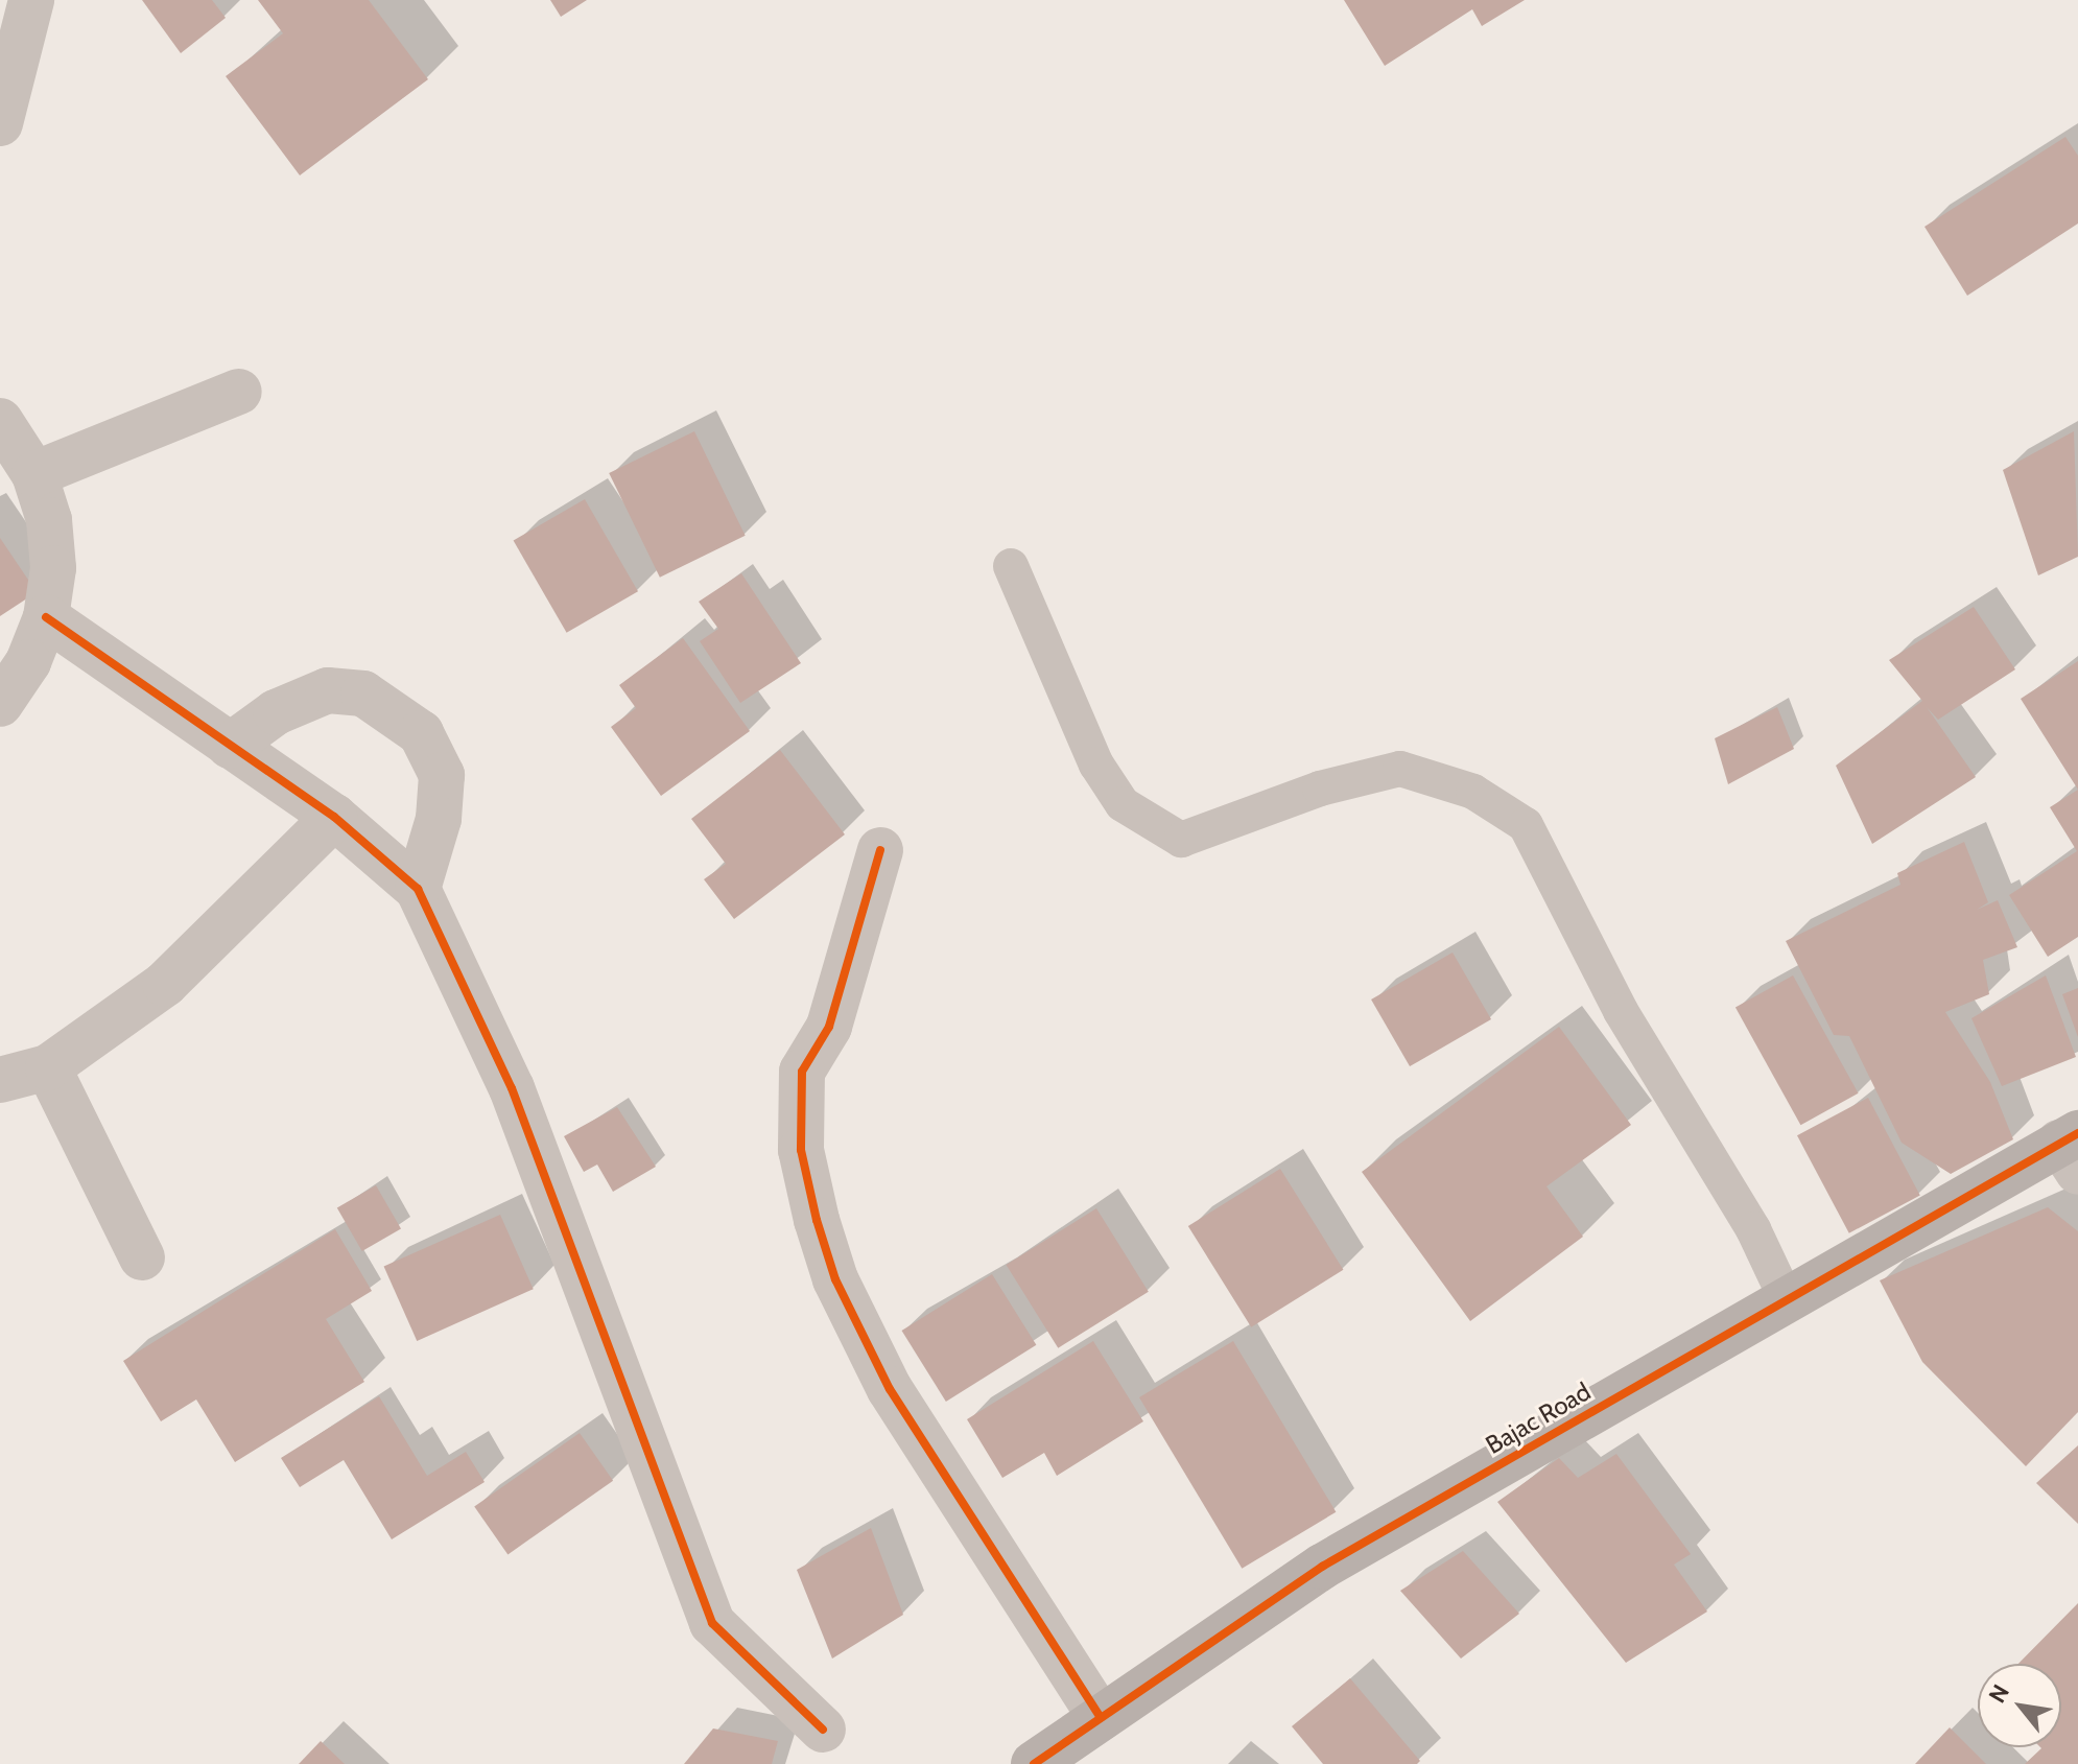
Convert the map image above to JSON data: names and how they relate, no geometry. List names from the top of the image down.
{
  "streets": {
    "street": ["Bajac Road"]
  },
  "north": "top left"
}
